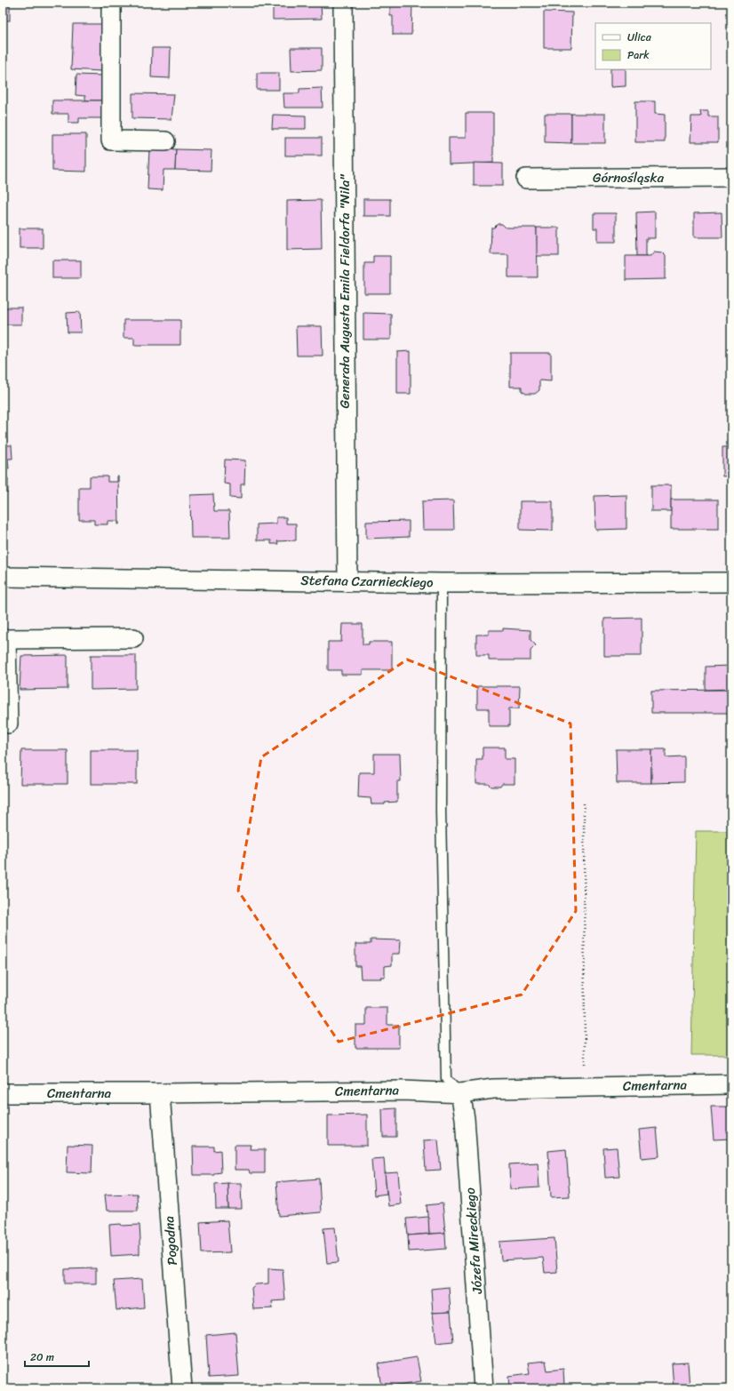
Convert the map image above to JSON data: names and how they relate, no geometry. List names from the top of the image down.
{
  "streets": {
    "street": [
      "Górnośląska",
      "Generała Augusta Emila Fieldorfa \"Nila\"",
      "Stefana Czarnieckiego",
      "Cmentarna",
      "Pogodna",
      "Józefa Mireckiego"
    ]
  },
  "crossings": [
    ["Generała Augusta Emila Fieldorfa \"Nila\"", "Stefana Czarnieckiego"],
    ["Cmentarna", "Pogodna"],
    ["Cmentarna", "Józefa Mireckiego"]
  ],
  "legend": ["Ulica", "Park"],
  "scale_bar": "20 m"
}
